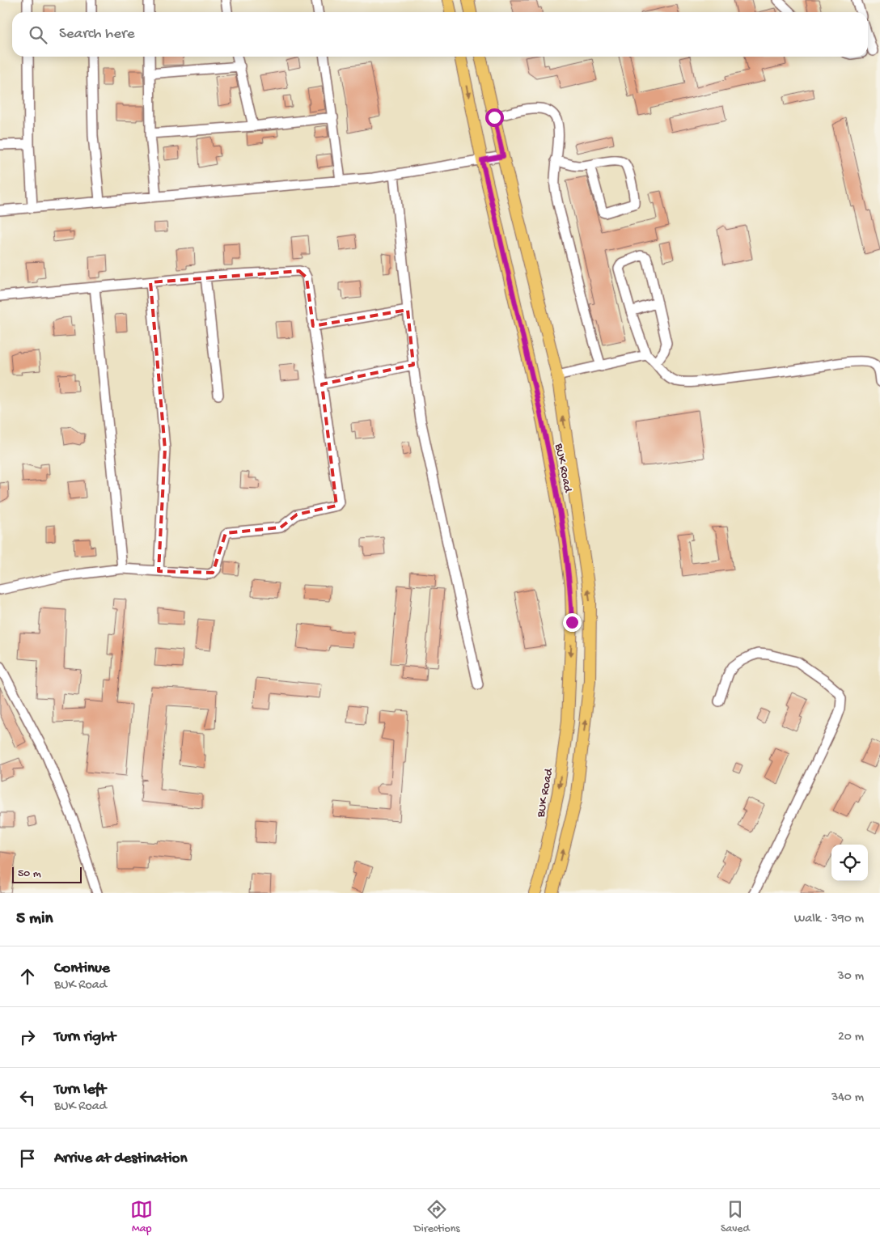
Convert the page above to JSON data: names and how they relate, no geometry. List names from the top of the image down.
{
  "streets": {
    "main road": ["BUK Road"]
  },
  "scale_bar": "50 m",
  "page": {
    "search": "Search here",
    "scale": "50 m",
    "heading": ["5 min", "Walk · 390 m"],
    "list": [
      ["Continue", "BUK Road", "30 m"],
      ["Turn right", "20 m"],
      ["Turn left", "BUK Road", "340 m"],
      "Arrive at destination"
    ],
    "nav": ["Map", "Directions", "Saved"]
  }
}
